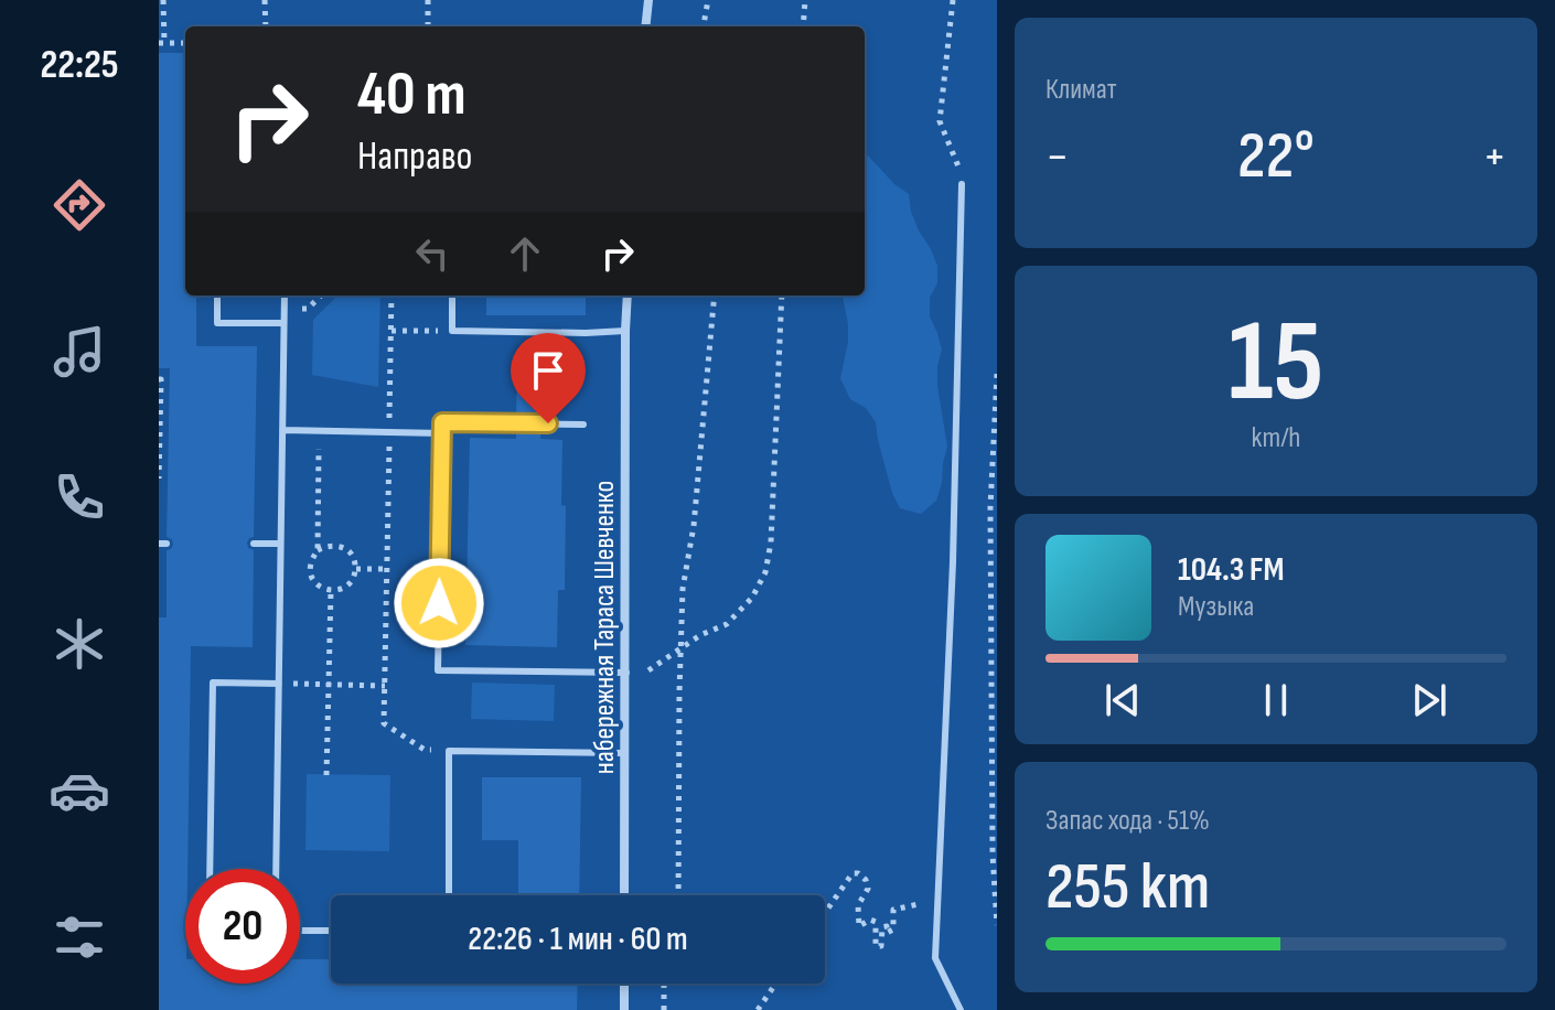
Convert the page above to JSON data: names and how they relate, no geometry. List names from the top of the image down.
{
  "streets": {
    "street": ["набережная Тараса Шевченко"]
  },
  "page": {
    "tabs": "22:25",
    "tile": [
      "Климат",
      ["15", "km/h"],
      ["Запас хода · 51%", "255 km"]
    ],
    "turn": ["40 m", "Направо"],
    "heat": ["−", "22°", "+"],
    "song": ["104.3 FM", "Музыка"],
    "limit": "20",
    "trip": "22:26 · 1 мин · 60 m"
  }
}
